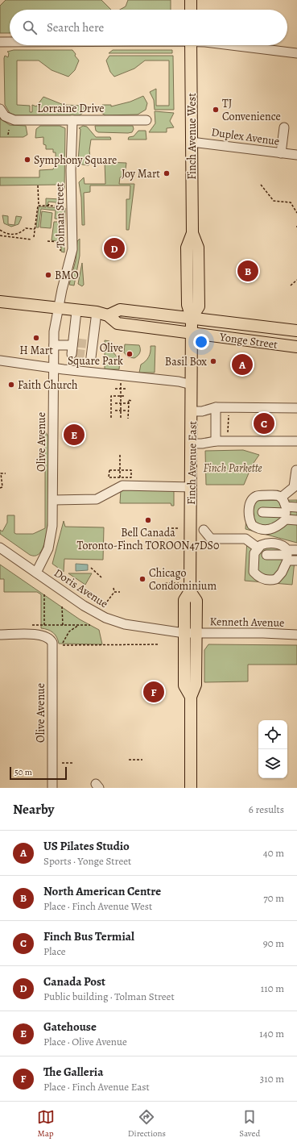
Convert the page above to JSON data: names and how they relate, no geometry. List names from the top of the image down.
{
  "streets": {
    "main road": ["Finch Avenue West", "Yonge Street", "Finch Avenue East"],
    "street": [
      "Lorraine Drive",
      "Duplex Avenue",
      "Tolman Street",
      "Olive Avenue",
      "Doris Avenue",
      "Kenneth Avenue"
    ]
  },
  "crossings": [
    ["Lorraine Drive", "Tolman Street"],
    ["Finch Avenue West", "Duplex Avenue"],
    ["Finch Avenue West", "Yonge Street"],
    ["Finch Avenue West", "Finch Avenue East"],
    ["Tolman Street", "Yonge Street"],
    ["Tolman Street", "Olive Avenue"],
    ["Yonge Street", "Olive Avenue"],
    ["Yonge Street", "Finch Avenue East"],
    ["Olive Avenue", "Doris Avenue"],
    ["Finch Avenue East", "Doris Avenue"],
    ["Finch Avenue East", "Kenneth Avenue"],
    ["Doris Avenue", "Kenneth Avenue"]
  ],
  "parks": ["Finch Parkette"],
  "places": [
    "TJ Convenience",
    "Symphony Square",
    "Joy Mart",
    "BMO",
    "H Mart",
    "Olive Square Park",
    "Basil Box",
    "Faith Church",
    "Bell Canada Toronto-Finch TOROON47DS0",
    "Chicago Condominium"
  ],
  "scale_bar": "50 m",
  "page": {
    "search": "Search here",
    "pins": [
      "D",
      "B",
      "A",
      "C",
      "E",
      "F"
    ],
    "scale": "50 m",
    "heading": ["Nearby", "6 results"],
    "list": [
      {
        "mark": "A",
        "name": "US Pilates Studio",
        "note": "Sports · Yonge Street",
        "value": "40 m"
      },
      {
        "mark": "B",
        "name": "North American Centre",
        "note": "Place · Finch Avenue West",
        "value": "70 m"
      },
      {
        "mark": "C",
        "name": "Finch Bus Termial",
        "note": "Place",
        "value": "90 m"
      },
      {
        "mark": "D",
        "name": "Canada Post",
        "note": "Public building · Tolman Street",
        "value": "110 m"
      },
      {
        "mark": "E",
        "name": "Gatehouse",
        "note": "Place · Olive Avenue",
        "value": "140 m"
      },
      {
        "mark": "F",
        "name": "The Galleria",
        "note": "Place · Finch Avenue East",
        "value": "310 m"
      }
    ],
    "nav": ["Map", "Directions", "Saved"]
  }
}
